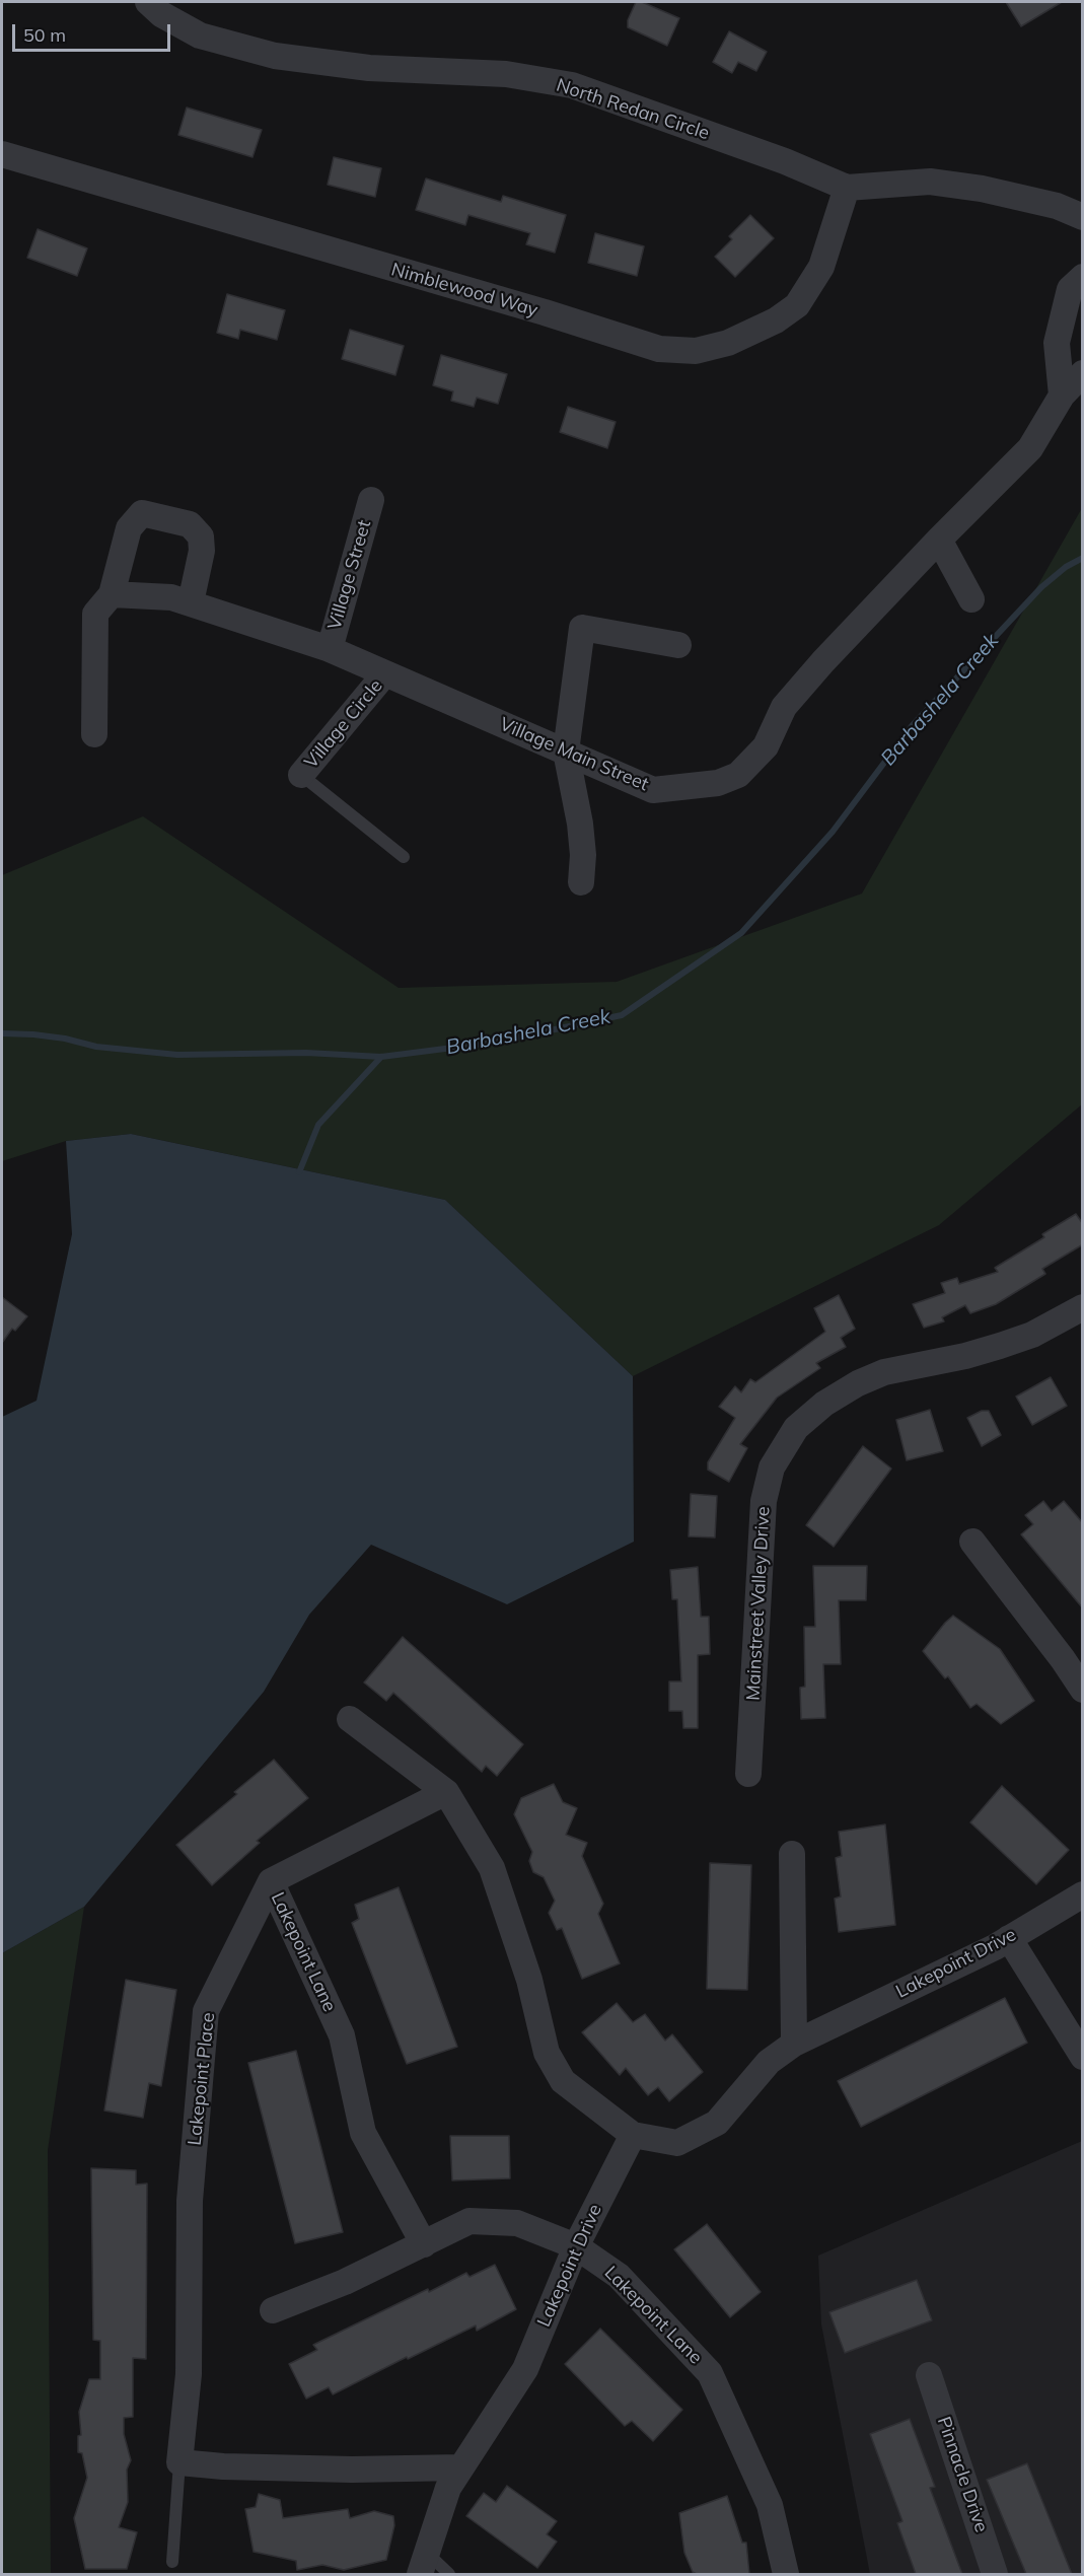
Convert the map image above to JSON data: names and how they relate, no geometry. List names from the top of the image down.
{
  "streets": {
    "street": [
      "North Redan Circle",
      "Nimblewood Way",
      "Village Street",
      "Village Circle",
      "Village Main Street",
      "Mainstreet Valley Drive",
      "Lakepoint Lane",
      "Lakepoint Drive",
      "Lakepoint Place",
      "Pinnacle Drive"
    ]
  },
  "crossings": [
    ["North Redan Circle", "Nimblewood Way"],
    ["Village Street", "Village Main Street"],
    ["Village Circle", "Village Main Street"],
    ["Lakepoint Lane", "Lakepoint Drive"],
    ["Lakepoint Lane", "Lakepoint Place"]
  ],
  "water": ["Barbashela Creek"],
  "scale_bar": "50 m"
}
